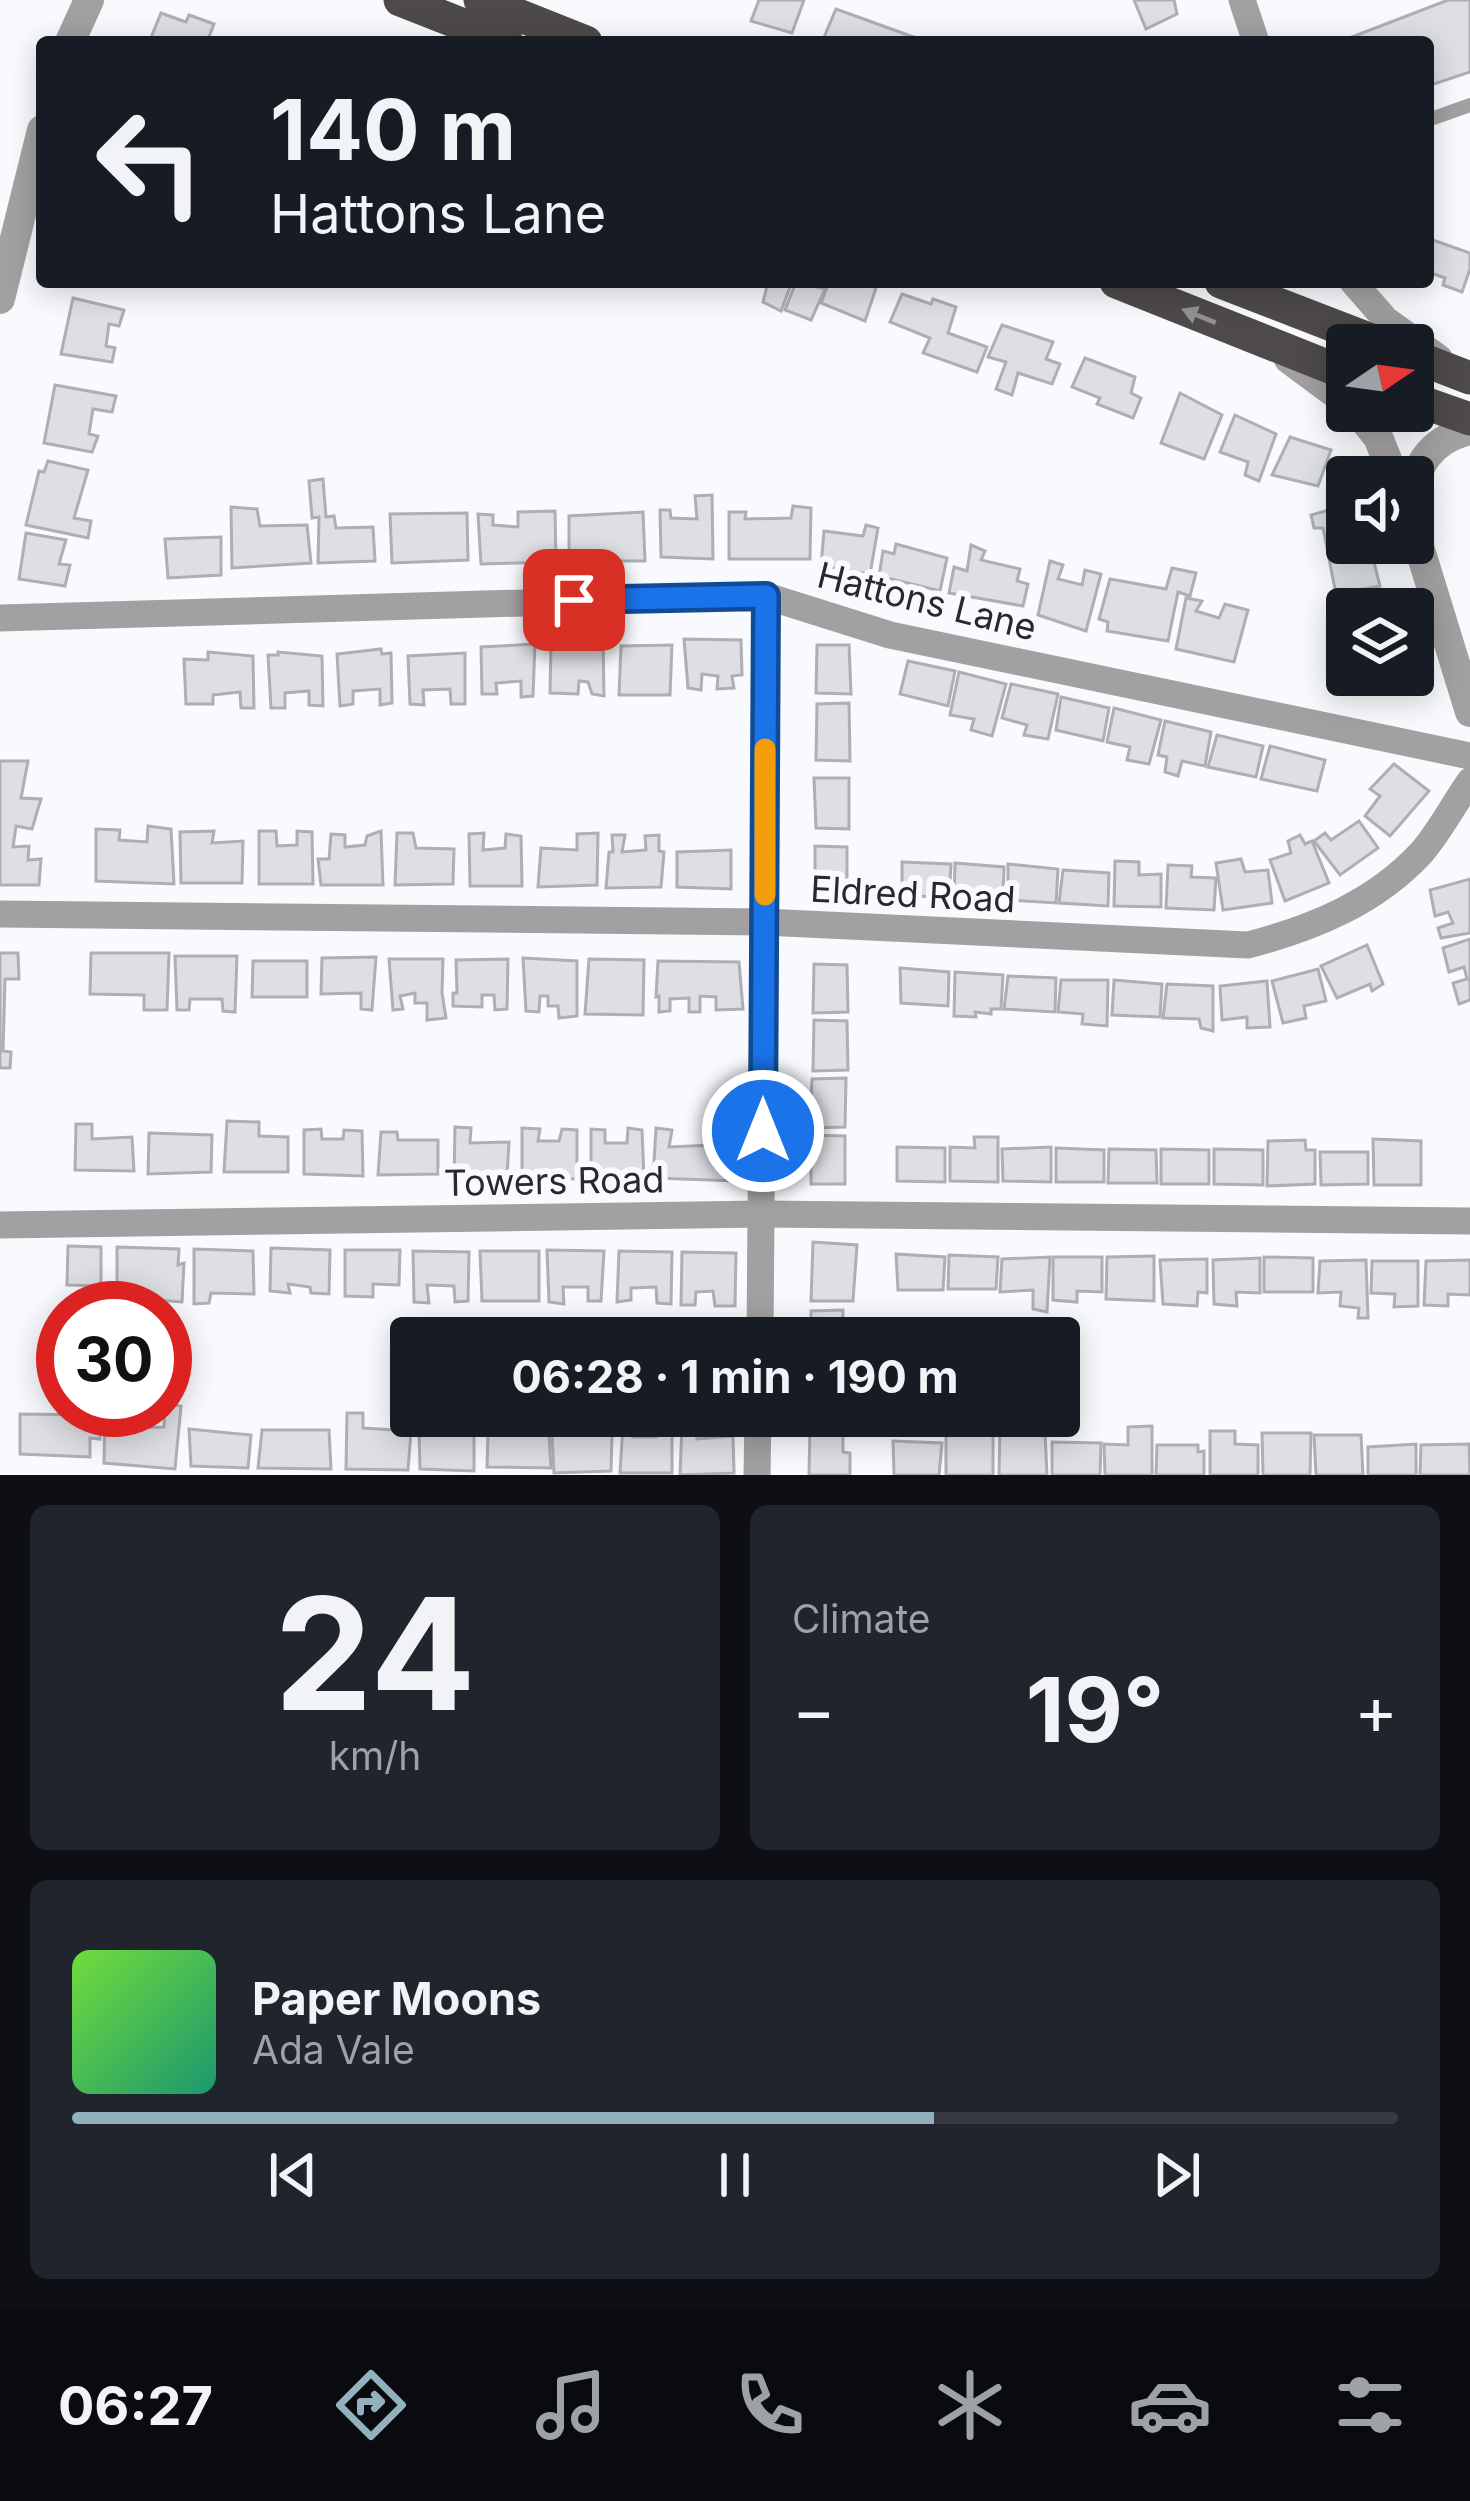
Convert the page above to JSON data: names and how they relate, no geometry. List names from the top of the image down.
{
  "streets": {
    "street": ["Hattons Lane", "Eldred Road", "Towers Road"]
  },
  "north": "right",
  "page": {
    "turn": ["140 m", "Hattons Lane"],
    "limit": "30",
    "trip": "06:28 · 1 min · 190 m",
    "tile": [
      ["24", "km/h"],
      "Climate"
    ],
    "heat": ["−", "19°", "+"],
    "song": ["Paper Moons", "Ada Vale"],
    "tabs": "06:27"
  }
}
